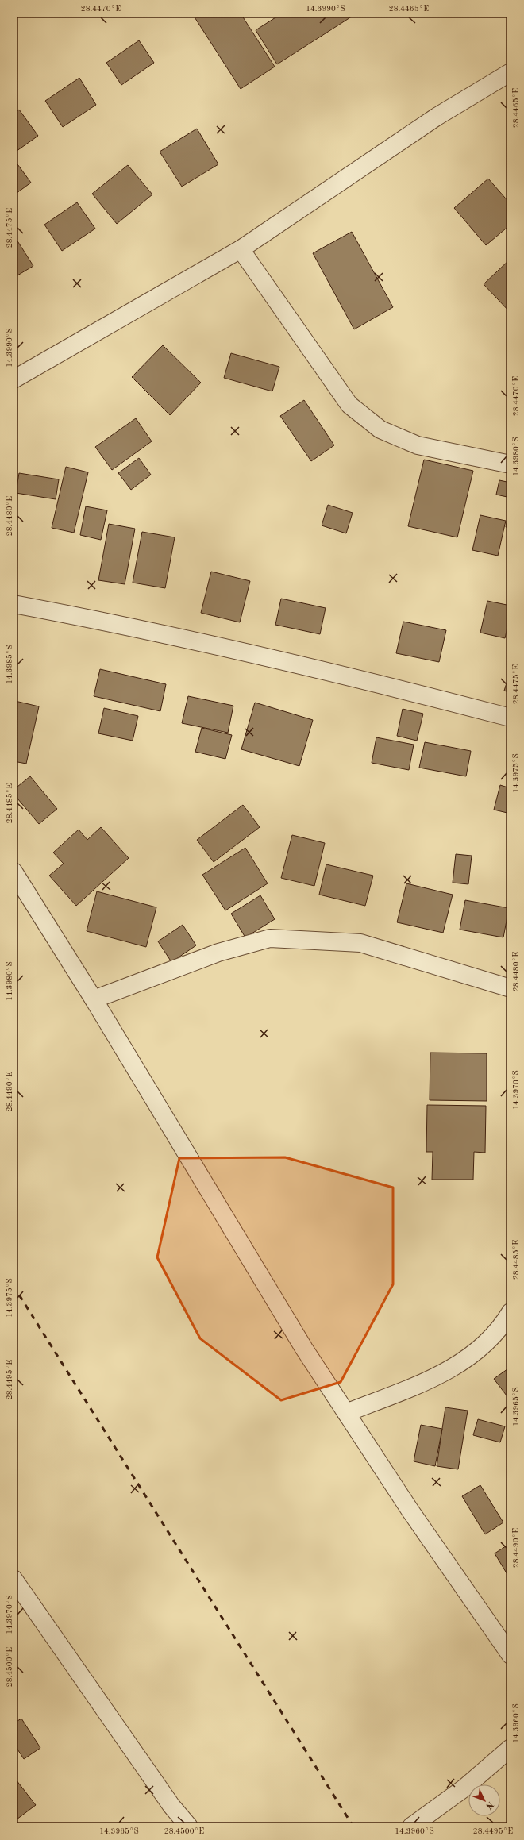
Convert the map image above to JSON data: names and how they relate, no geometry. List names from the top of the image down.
{
  "north": "bottom right",
  "coordinates": [
    "28.4470°E",
    "14.3990°S",
    "28.4465°E",
    "28.4475°E",
    "14.3980°S",
    "28.4480°E",
    "14.3985°S",
    "14.3975°S",
    "28.4485°E",
    "14.3970°S",
    "28.4490°E",
    "28.4495°E",
    "14.3965°S",
    "28.4500°E",
    "14.3960°S"
  ]
}
